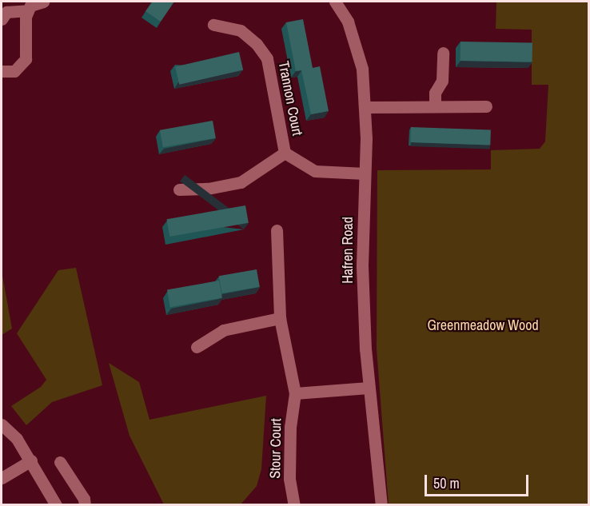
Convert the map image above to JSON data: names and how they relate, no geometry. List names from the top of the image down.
{
  "streets": {
    "street": ["Trannon Court", "Hafren Road", "Stour Court"]
  },
  "crossings": [
    ["Trannon Court", "Hafren Road"]
  ],
  "parks": ["Greenmeadow Wood"],
  "scale_bar": "50 m"
}
